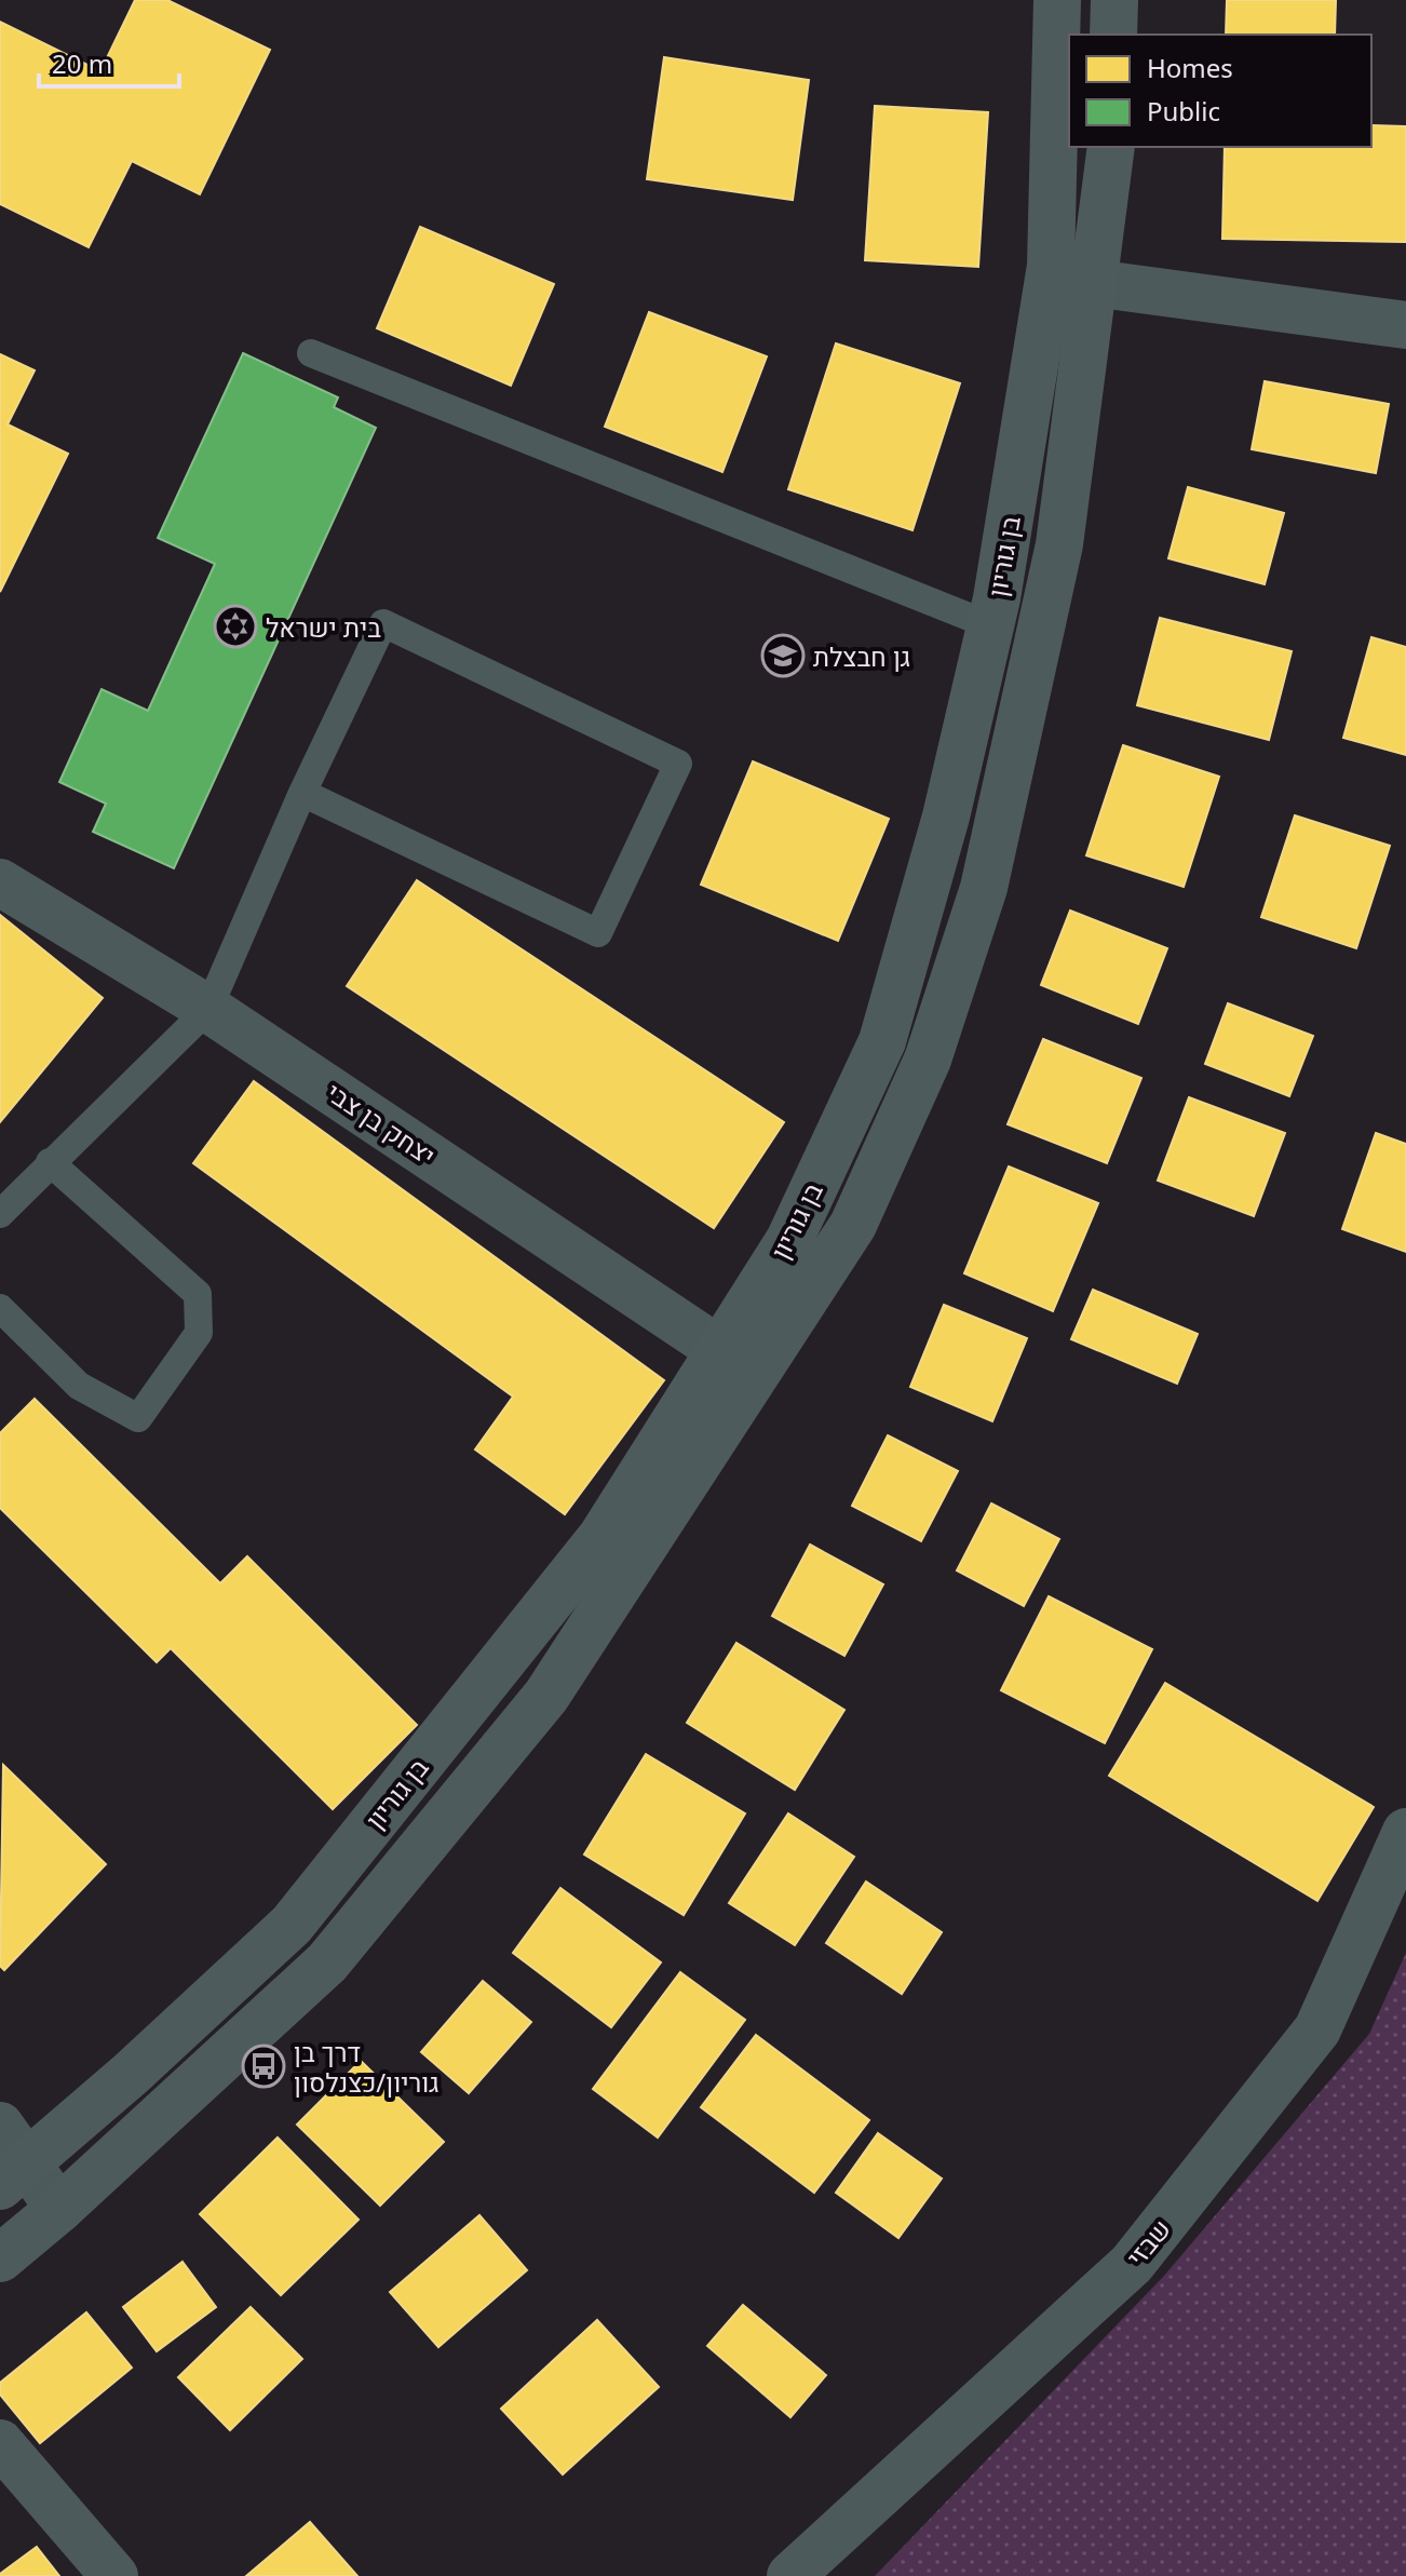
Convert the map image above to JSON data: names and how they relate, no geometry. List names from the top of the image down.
{
  "streets": {
    "street": ["בן גוריון", "יצחק בן צבי", "שבזי"]
  },
  "crossings": [
    ["בן גוריון", "יצחק בן צבי"]
  ],
  "places": {
    "synagogue": ["בית ישראל"],
    "school or university": ["גן חבצלת"],
    "bus stop": ["דרך בן גוריון/כצנלסון"]
  },
  "legend": ["Homes", "Public"],
  "scale_bar": "20 m"
}
